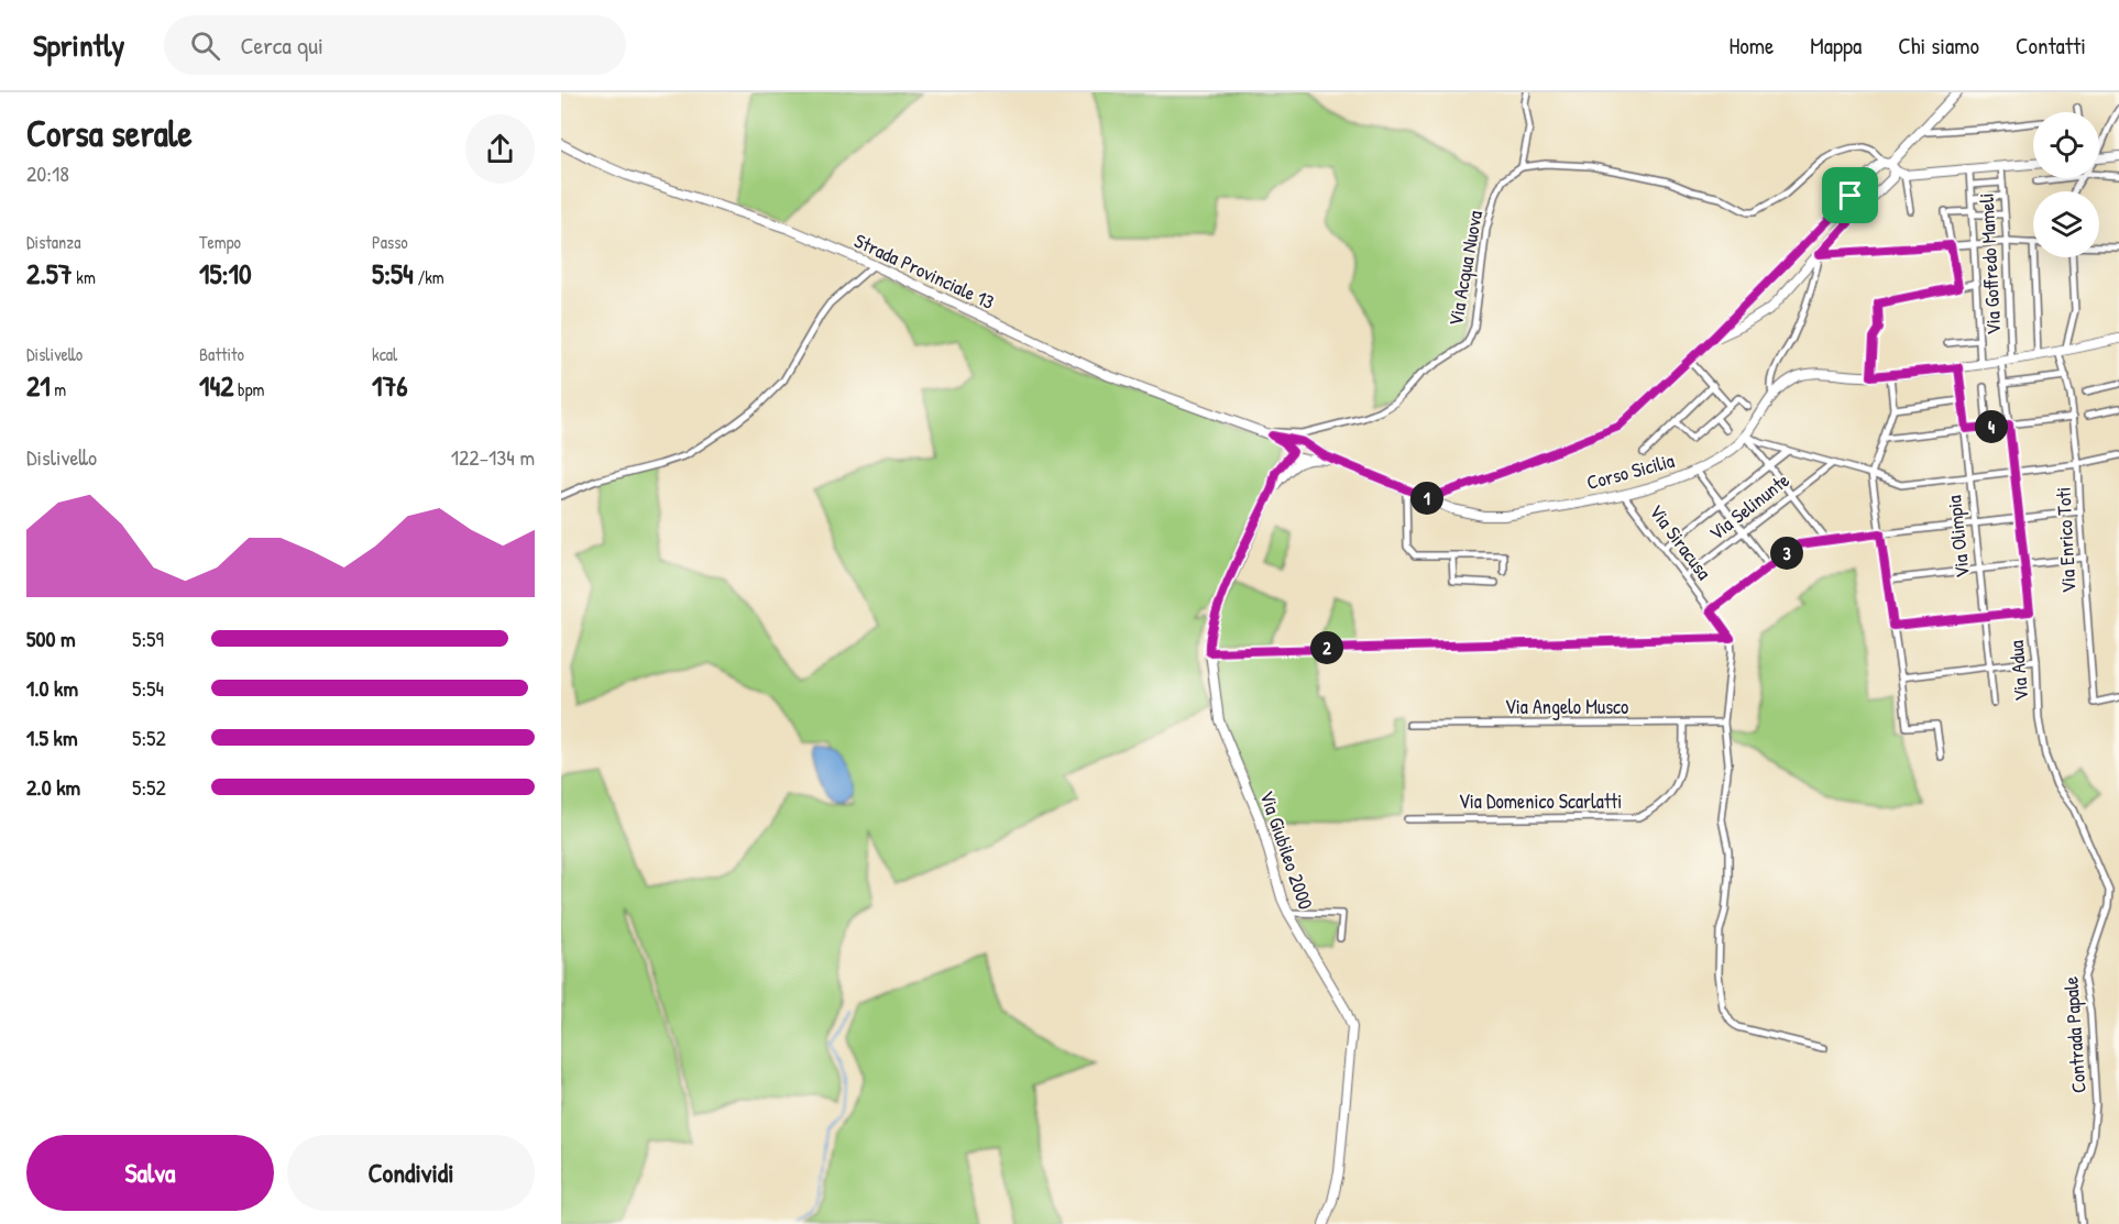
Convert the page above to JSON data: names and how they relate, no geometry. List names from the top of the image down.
{
  "streets": {
    "street": [
      "Via Goffredo Mameli",
      "Via Acqua Nuova",
      "Strada Provinciale 13",
      "Corso Sicilia",
      "Via Selinunte",
      "Via Olimpia",
      "Via Enrico Toti",
      "Via Siracusa",
      "Via Adua",
      "Via Angelo Musco",
      "Via Domenico Scarlatti",
      "Via Giubileo 2000",
      "Contrada Papale"
    ]
  },
  "crossings": [
    ["Via Goffredo Mameli", "Corso Sicilia"],
    ["Via Acqua Nuova", "Strada Provinciale 13"],
    ["Via Acqua Nuova", "Via Giubileo 2000"],
    ["Corso Sicilia", "Via Olimpia"],
    ["Corso Sicilia", "Via Enrico Toti"],
    ["Corso Sicilia", "Via Siracusa"],
    ["Corso Sicilia", "Via Adua"],
    ["Via Selinunte", "Via Siracusa"],
    ["Via Adua", "Contrada Papale"],
    ["Via Angelo Musco", "Via Domenico Scarlatti"]
  ],
  "page": {
    "header": "Sprintly",
    "search": "Cerca qui",
    "nav": [
      "Home",
      "Mappa",
      "Chi siamo",
      "Contatti"
    ],
    "heading": ["Corsa serale", "20:18"],
    "stats": [
      ["Distanza", "2.57 km"],
      ["Tempo", "15:10"],
      ["Passo", "5:54 /km"],
      ["Dislivello", "21 m"],
      ["Battito", "142 bpm"],
      ["kcal", "176"]
    ],
    "pins": [
      "4",
      "1",
      "3",
      "2"
    ],
    "chart": ["Dislivello", "122–134 m"],
    "list": [
      {
        "name": "500 m",
        "note": "5:59"
      },
      {
        "name": "1.0 km",
        "note": "5:54"
      },
      {
        "name": "1.5 km",
        "note": "5:52"
      },
      {
        "name": "2.0 km",
        "note": "5:52"
      }
    ],
    "buttons": ["Salva", "Condividi"]
  }
}
